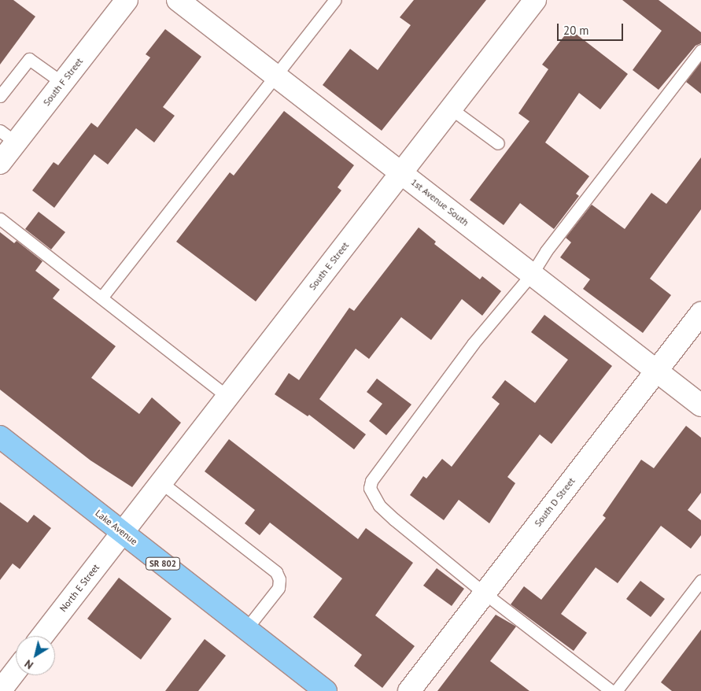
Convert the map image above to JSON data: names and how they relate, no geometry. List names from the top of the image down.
{
  "streets": {
    "main road": ["Lake Avenue", "SR 802"],
    "street": [
      "South F Street",
      "1st Avenue South",
      "South E Street",
      "South D Street",
      "North E Street"
    ]
  },
  "crossings": [
    ["1st Avenue South", "South E Street"],
    ["1st Avenue South", "South D Street"],
    ["South E Street", "Lake Avenue"],
    ["South E Street", "North E Street"],
    ["Lake Avenue", "North E Street"]
  ],
  "scale_bar": "20 m",
  "north": "bottom left"
}
